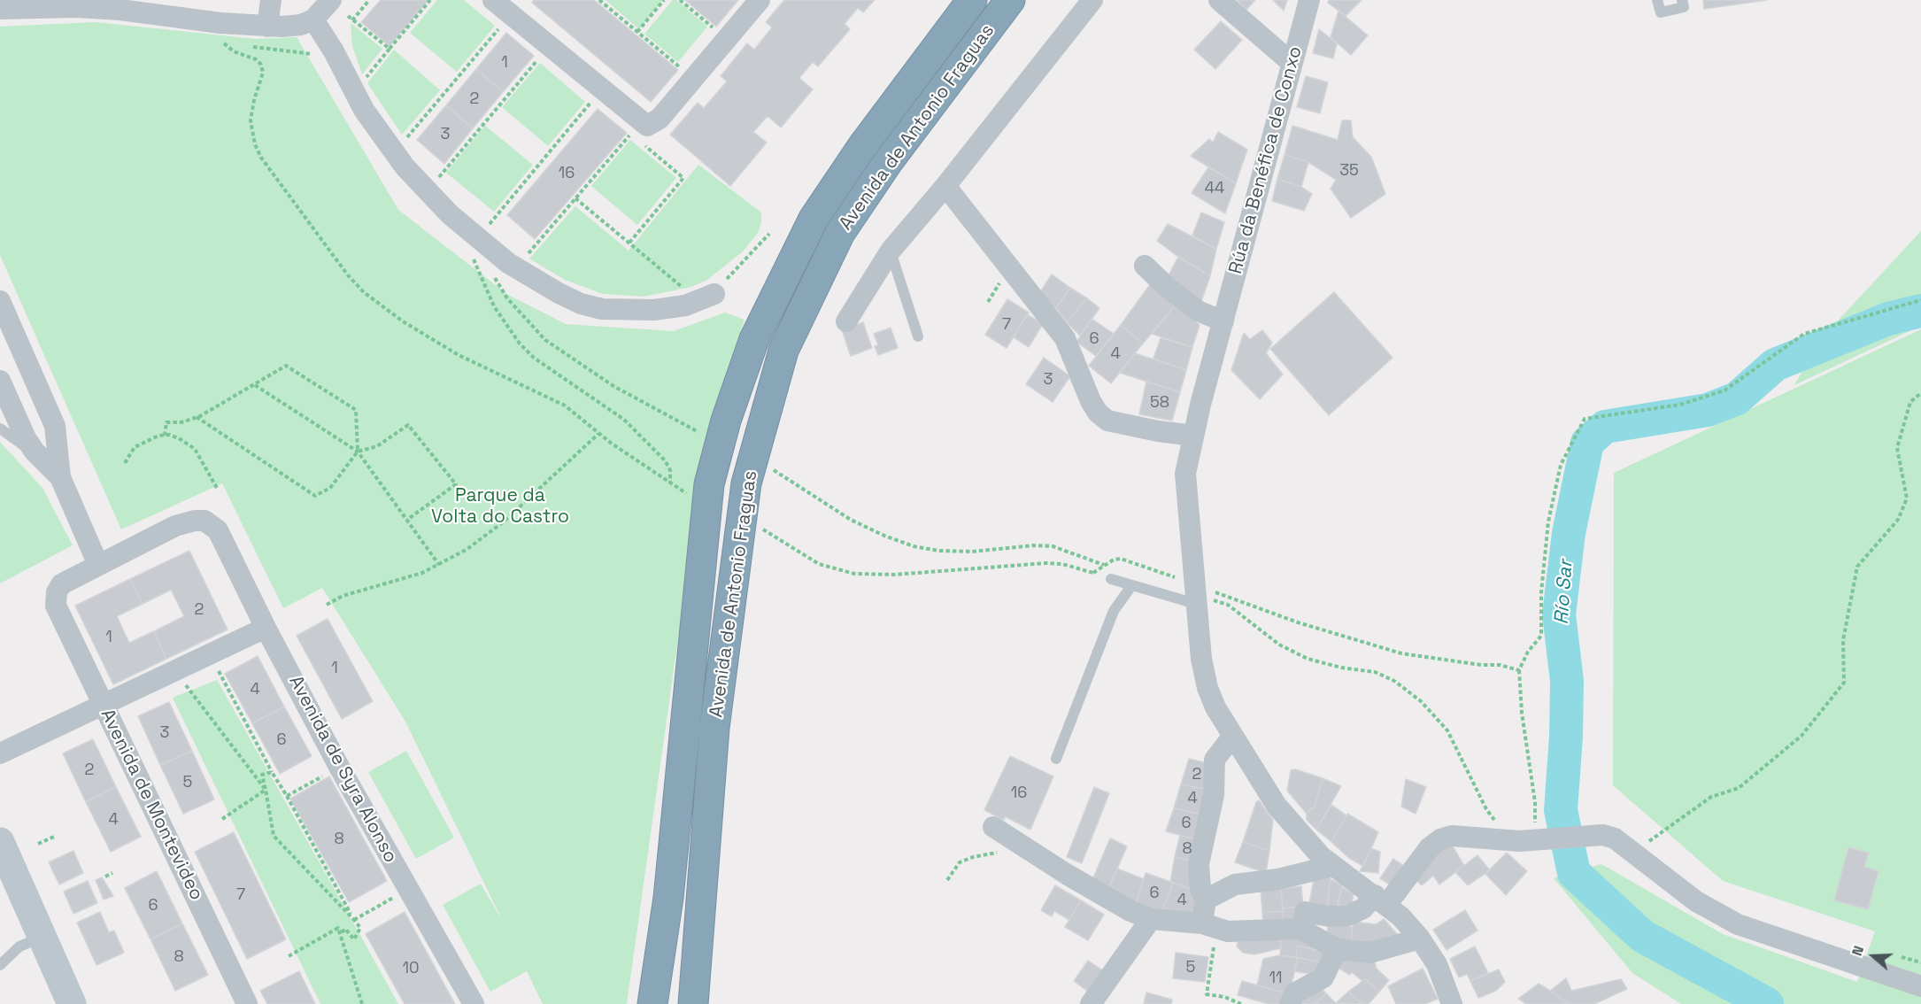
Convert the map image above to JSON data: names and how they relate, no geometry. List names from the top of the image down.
{
  "streets": {
    "highway": ["Avenida de Antonio Fraguas"],
    "street": ["Rúa da Benéfica de Conxo", "Avenida de Syra Alonso", "Avenida de Montevideo"]
  },
  "crossings": [
    ["Avenida de Syra Alonso", "Avenida de Montevideo"]
  ],
  "water": ["Río Sar"],
  "parks": ["Parque da Volta do Castro"],
  "house_numbers": [
    "1",
    "2",
    "3",
    "35",
    "16",
    "44",
    "7",
    "6",
    "4",
    "3",
    "58",
    "2",
    "1",
    "1",
    "4",
    "3",
    "6",
    "2",
    "2",
    "5",
    "16",
    "4",
    "4",
    "6",
    "8",
    "8",
    "6",
    "7",
    "4",
    "6",
    "8",
    "5",
    "10",
    "11"
  ],
  "north": "left"
}
